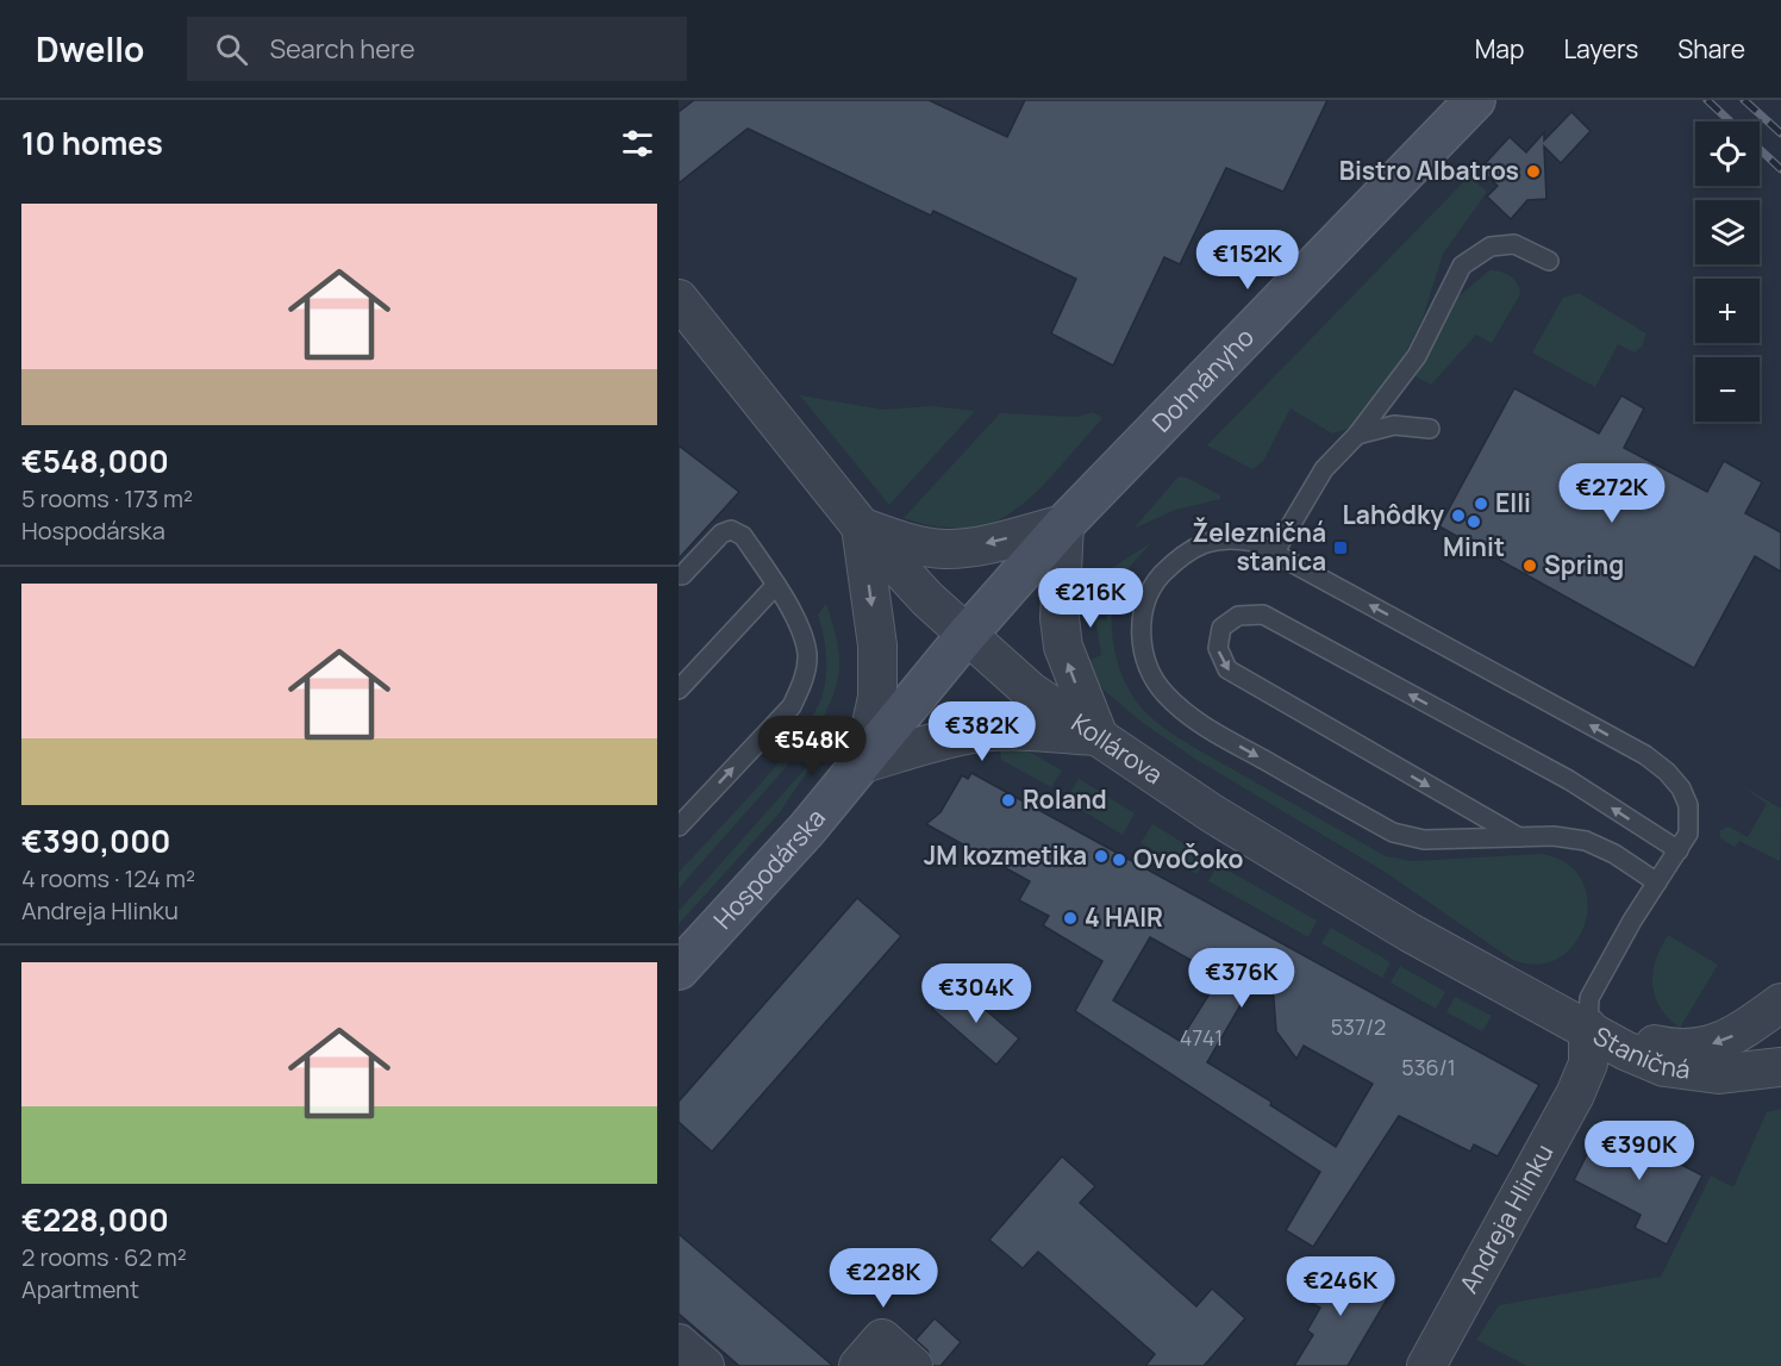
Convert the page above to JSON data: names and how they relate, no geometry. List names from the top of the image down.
{
  "streets": {
    "street": [
      "Dohnányho",
      "Kollárova",
      "Hospodárska",
      "Staničná",
      "Andreja Hlinku"
    ]
  },
  "crossings": [
    ["Dohnányho", "Kollárova"],
    ["Dohnányho", "Hospodárska"],
    ["Kollárova", "Hospodárska"],
    ["Kollárova", "Staničná"],
    ["Kollárova", "Andreja Hlinku"],
    ["Staničná", "Andreja Hlinku"]
  ],
  "places": {
    "other": [
      "Bistro Albatros",
      "Elli",
      "Lahôdky",
      "Minit",
      "Spring",
      "Roland",
      "JM kozmetika",
      "OvoČoko",
      "4 HAIR"
    ],
    "transit": ["Železničná stanica"]
  },
  "house_numbers": ["537/2", "4741", "536/1"],
  "page": {
    "header": "Dwello",
    "search": "Search here",
    "nav": ["Map", "Layers", "Share"],
    "heading": "10 homes",
    "map_buttons": ["+", "−"],
    "list": [
      {
        "name": "€548,000",
        "note": "5 rooms · 173 m² · Hospodárska"
      },
      {
        "name": "€390,000",
        "note": "4 rooms · 124 m² · Andreja Hlinku"
      },
      {
        "name": "€228,000",
        "note": "2 rooms · 62 m² · Apartment"
      }
    ],
    "price": [
      "€152K",
      "€272K",
      "€216K",
      "€382K",
      "€548K",
      "€376K",
      "€304K",
      "€390K",
      "€228K",
      "€246K"
    ]
  }
}
